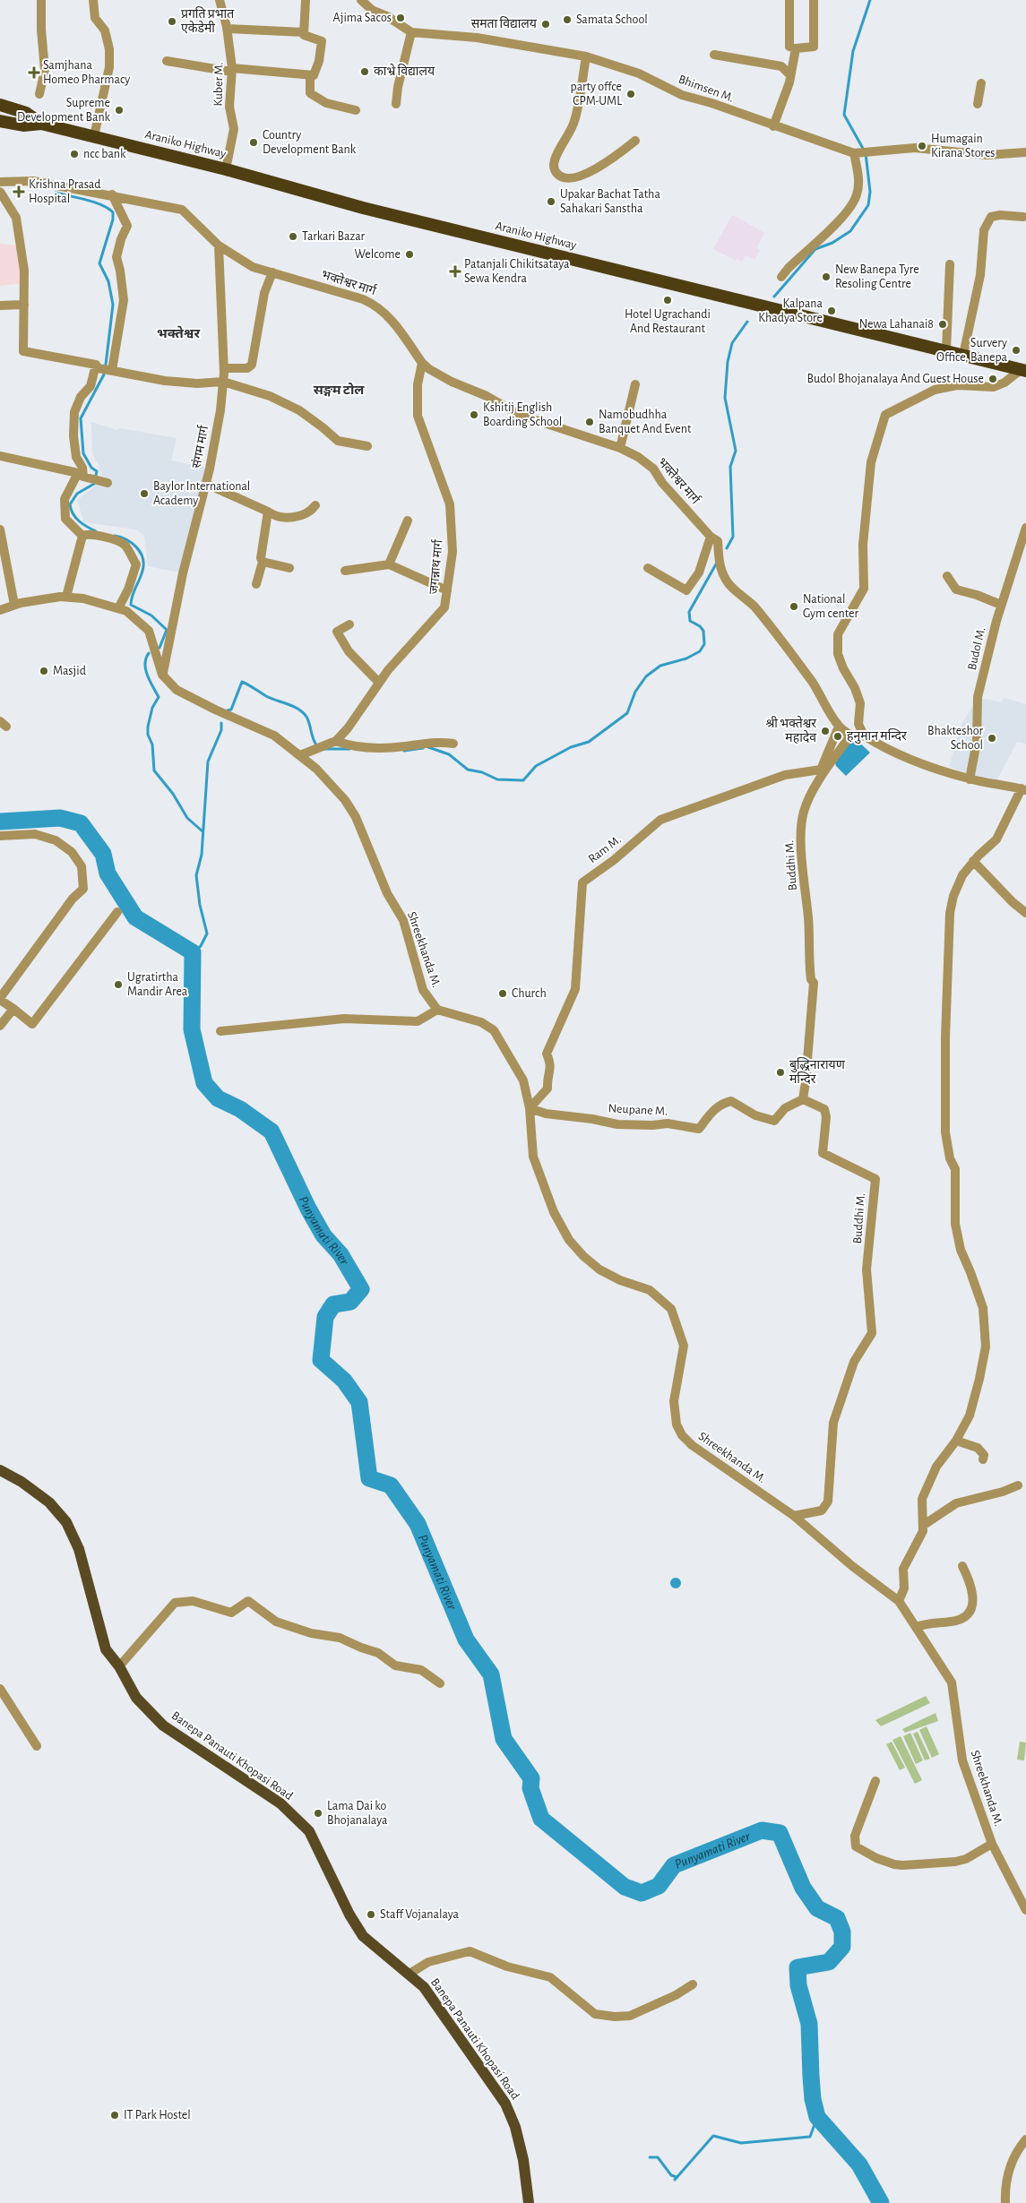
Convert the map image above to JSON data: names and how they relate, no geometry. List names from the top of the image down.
{
  "streets": {
    "highway": ["Araniko Highway"],
    "main road": ["Banepa Panauti Khopasi Road"],
    "street": [
      "Kuber M.",
      "Bhimsen M.",
      "भक्तेश्वर मार्ग",
      "संगम मार्ग",
      "जगन्नाथ मार्ग",
      "Budol M.",
      "Ram M.",
      "Buddhi M.",
      "Shreekhanda M.",
      "Neupane M."
    ]
  },
  "crossings": [
    ["Kuber M.", "Araniko Highway"],
    ["भक्तेश्वर मार्ग", "संगम मार्ग"],
    ["भक्तेश्वर मार्ग", "जगन्नाथ मार्ग"],
    ["भक्तेश्वर मार्ग", "Ram M."],
    ["भक्तेश्वर मार्ग", "Buddhi M."],
    ["संगम मार्ग", "Shreekhanda M."],
    ["Ram M.", "Shreekhanda M."],
    ["Ram M.", "Neupane M."],
    ["Buddhi M.", "Shreekhanda M."],
    ["Buddhi M.", "Neupane M."],
    ["Shreekhanda M.", "Neupane M."]
  ],
  "districts": ["भक्तेश्वर", "सङ्गम टोल"],
  "water": ["Punyamati River"],
  "places": {
    "other": [
      "Ajima Sacos",
      "Samata School",
      "प्रगति प्रभात एकेडेमी",
      "समता विद्यालय",
      "काभ्रे विद्यालय",
      "party offce CPM-UML",
      "Supreme Development Bank",
      "Country Development Bank",
      "Humagain Kirana Stores",
      "ncc bank",
      "Upakar Bachat Tatha Sahakari Sanstha",
      "Tarkari Bazar",
      "Welcome",
      "New Banepa Tyre Resoling Centre",
      "Hotel Ugrachandi And Restaurant",
      "Kalpana Khadya Store",
      "Newa Lahanai8",
      "Survery Office, Banepa",
      "Budol Bhojanalaya And Guest House",
      "Kshitij English Boarding School",
      "Namobudhha Banquet And Event",
      "Baylor International Academy",
      "National Gym center",
      "Masjid",
      "श्री भक्तेश्वर महादेव",
      "हनुमान मन्दिर",
      "Bhakteshor School",
      "Ugratirtha Mandir Area",
      "Church",
      "बुद्धिनारायण मन्दिर",
      "Lama Dai ko Bhojanalaya",
      "Staff Vojanalaya",
      "IT Park Hostel"
    ],
    "health": ["Samjhana Homeo Pharmacy", "Krishna Prasad Hospital", "Patanjali Chikitsataya Sewa Kendra"]
  }
}
